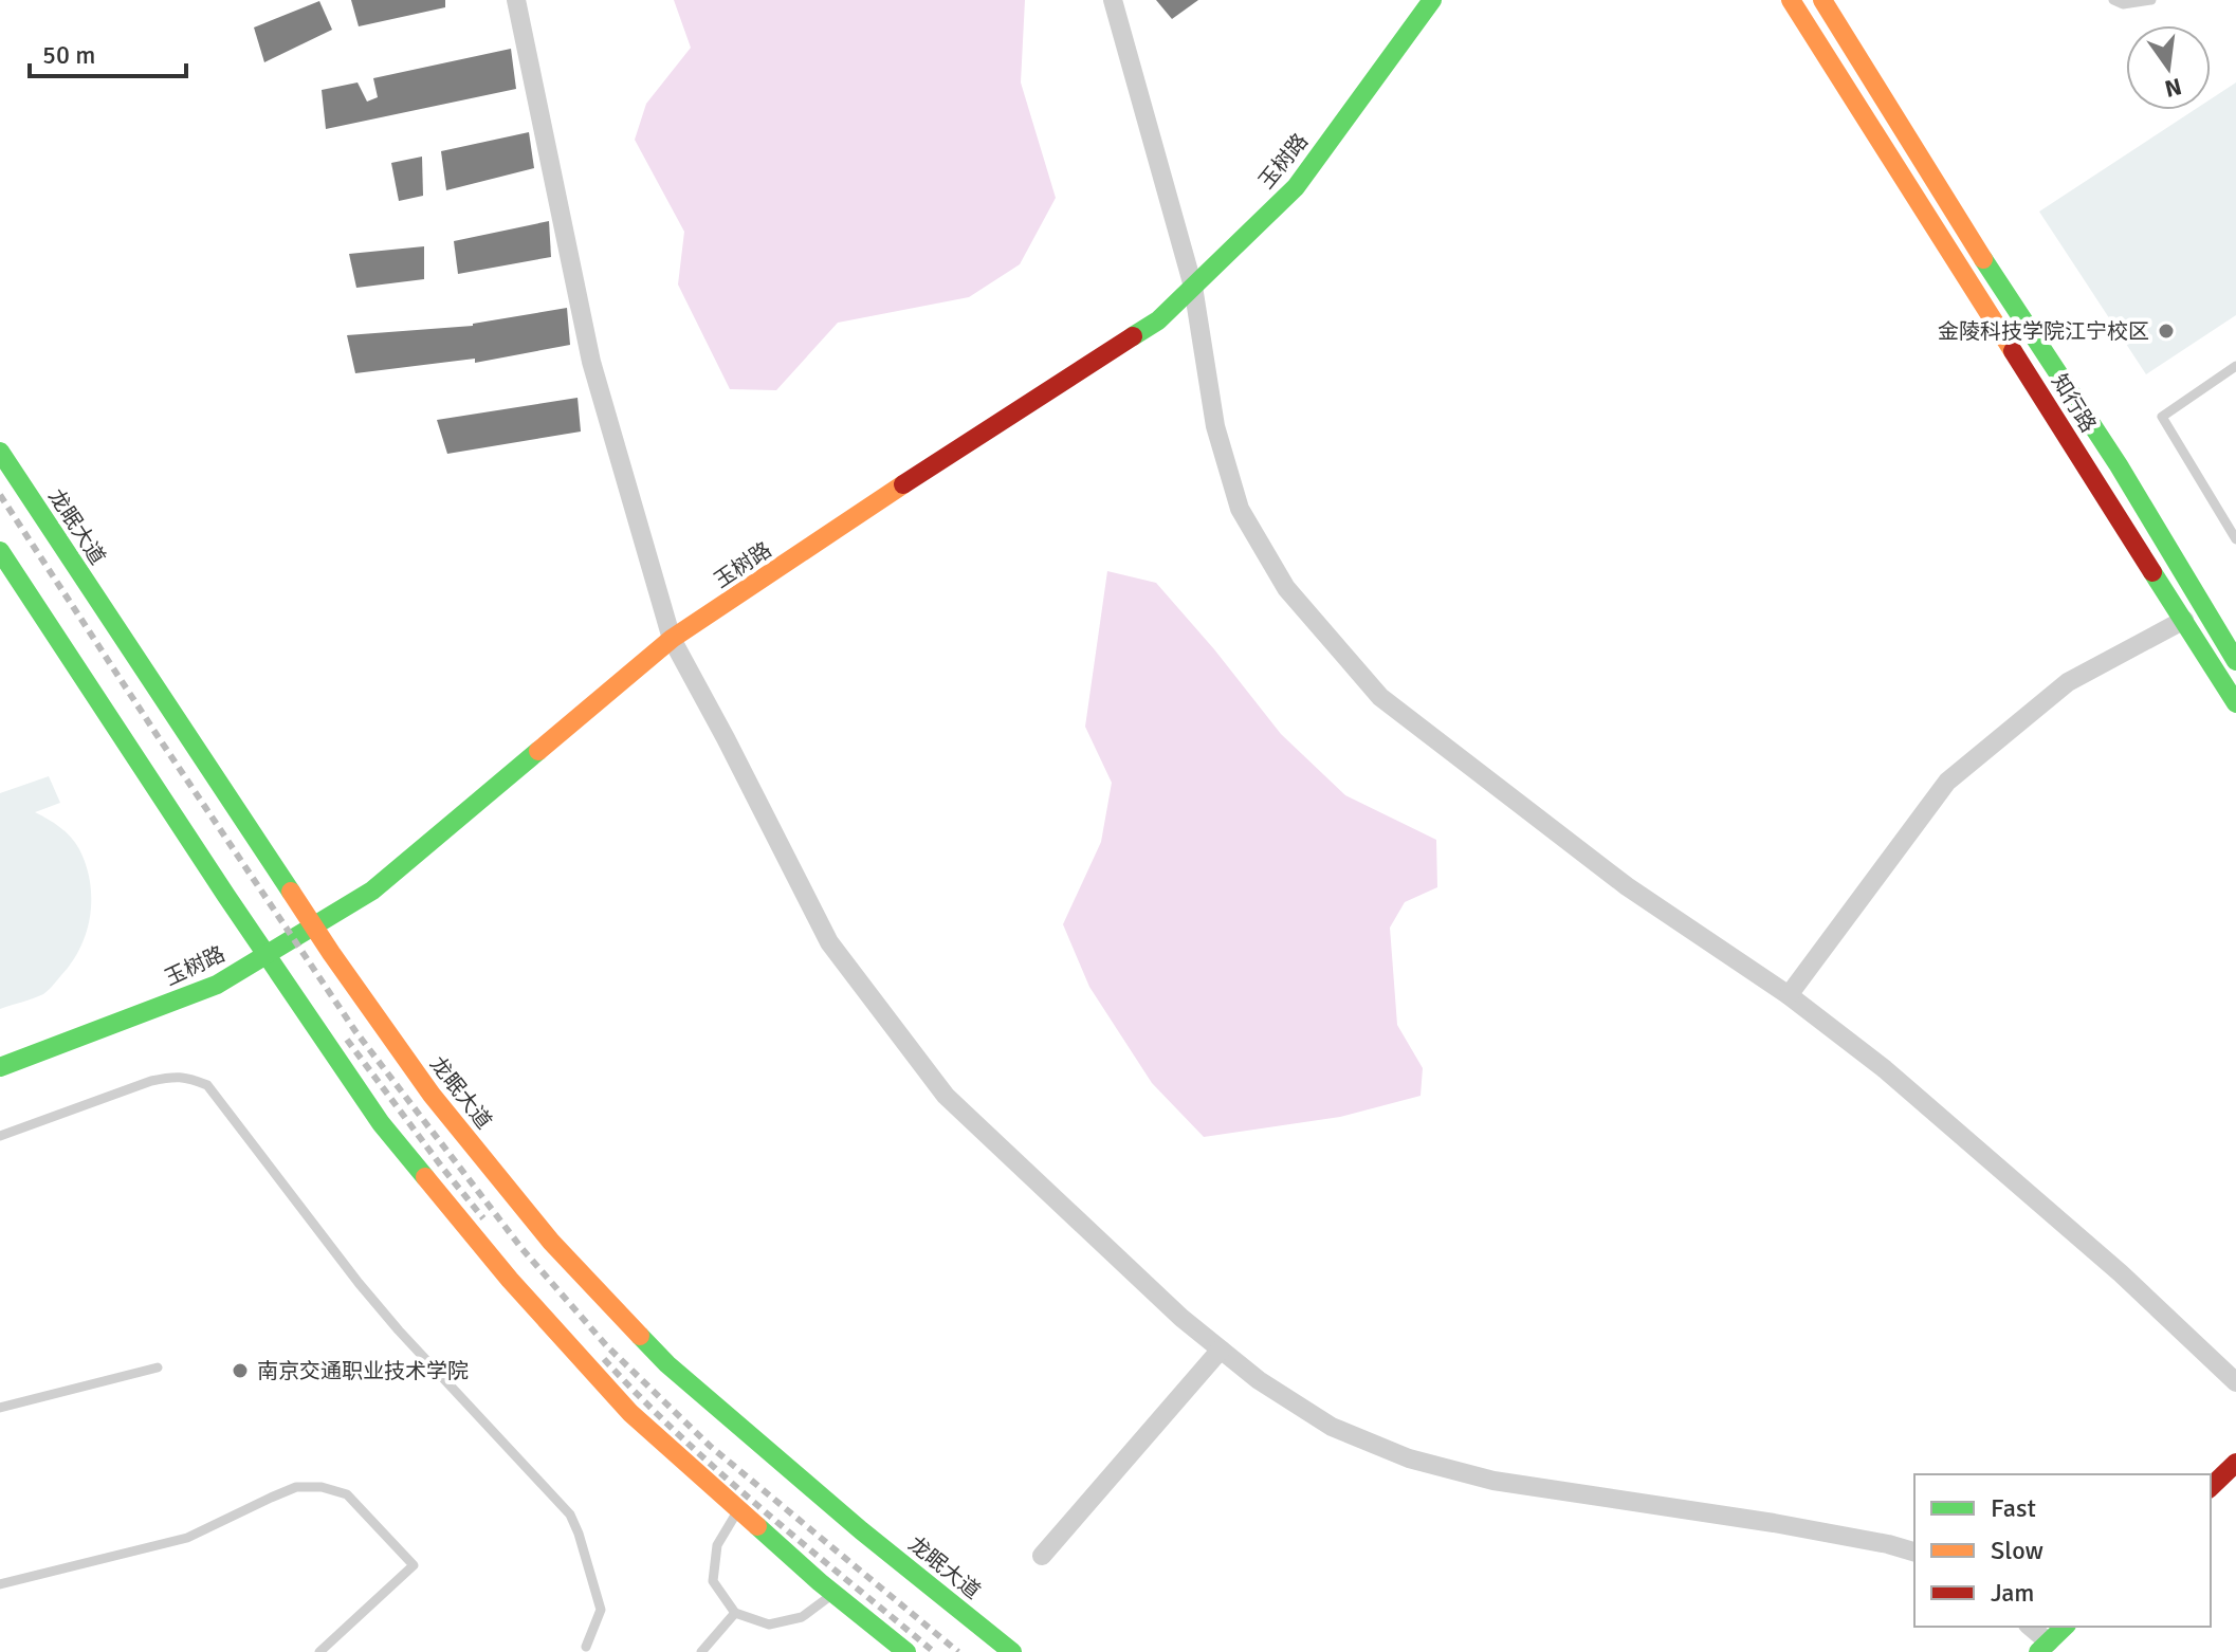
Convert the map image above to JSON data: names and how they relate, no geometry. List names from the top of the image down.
{
  "streets": {
    "street": ["玉树路", "知行路", "龙眠大道"]
  },
  "crossings": [
    ["玉树路", "龙眠大道"]
  ],
  "places": ["金陵科技学院江宁校区", "南京交通职业技术学院"],
  "legend": ["Fast", "Slow", "Jam"],
  "scale_bar": "50 m",
  "north": "bottom"
}
